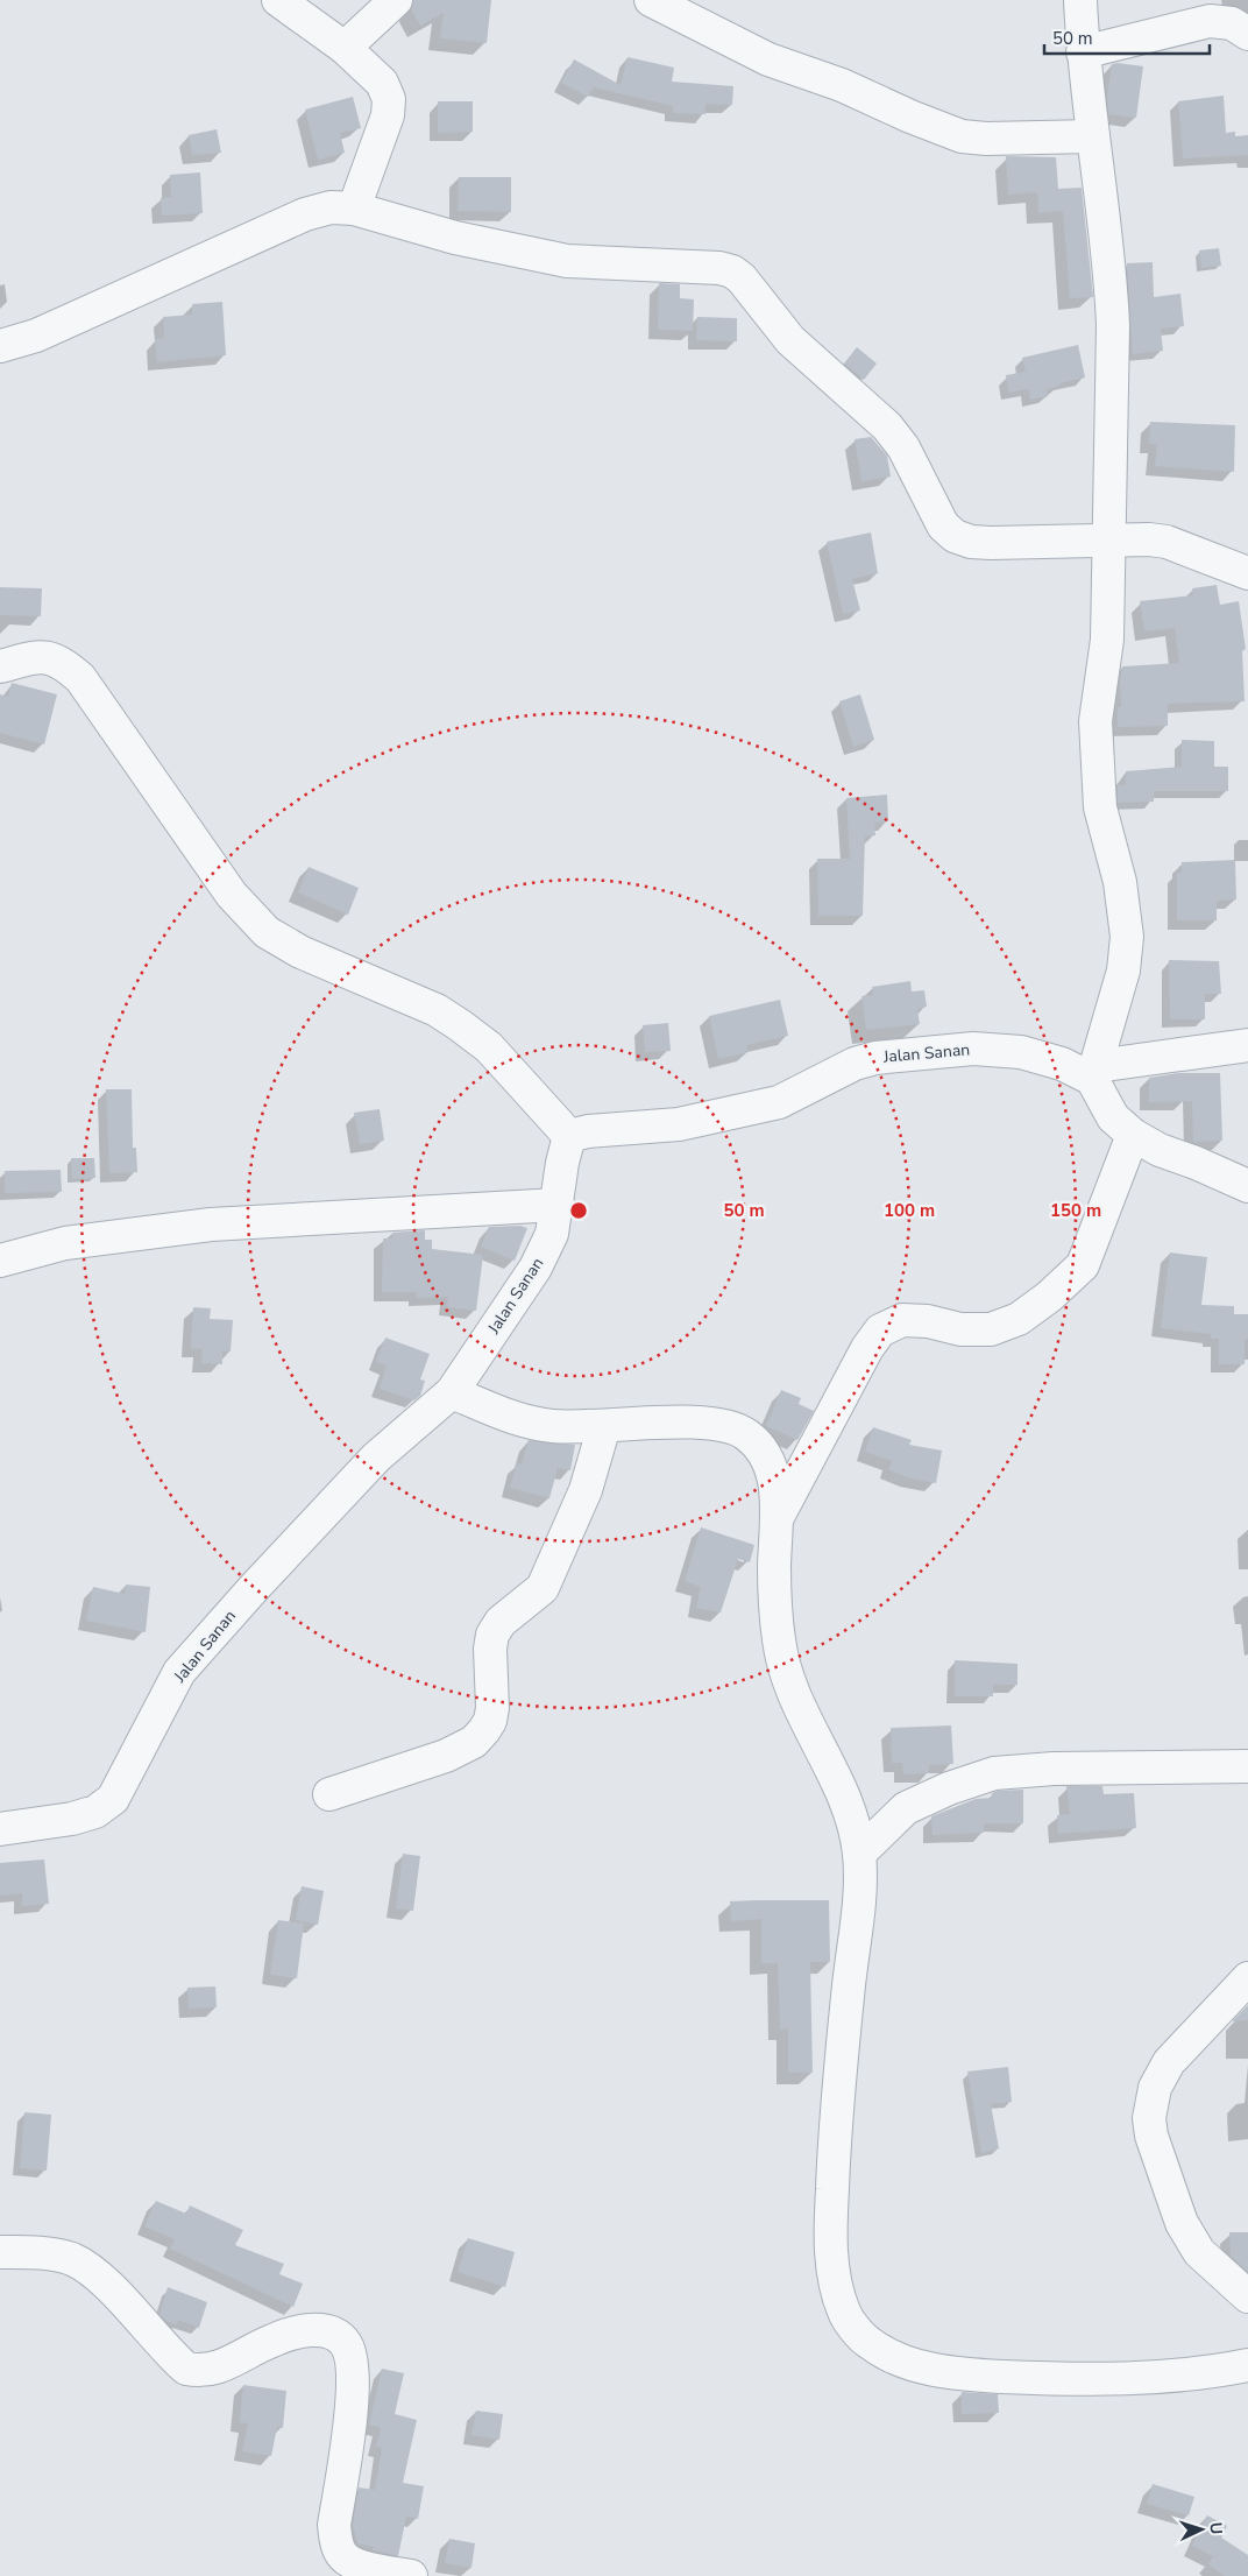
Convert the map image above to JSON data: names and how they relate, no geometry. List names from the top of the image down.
{
  "streets": {
    "street": ["Jalan Sanan"]
  },
  "scale_bar": "50 m",
  "north": "right",
  "rings": ["50 m", "100 m", "150 m"]
}
